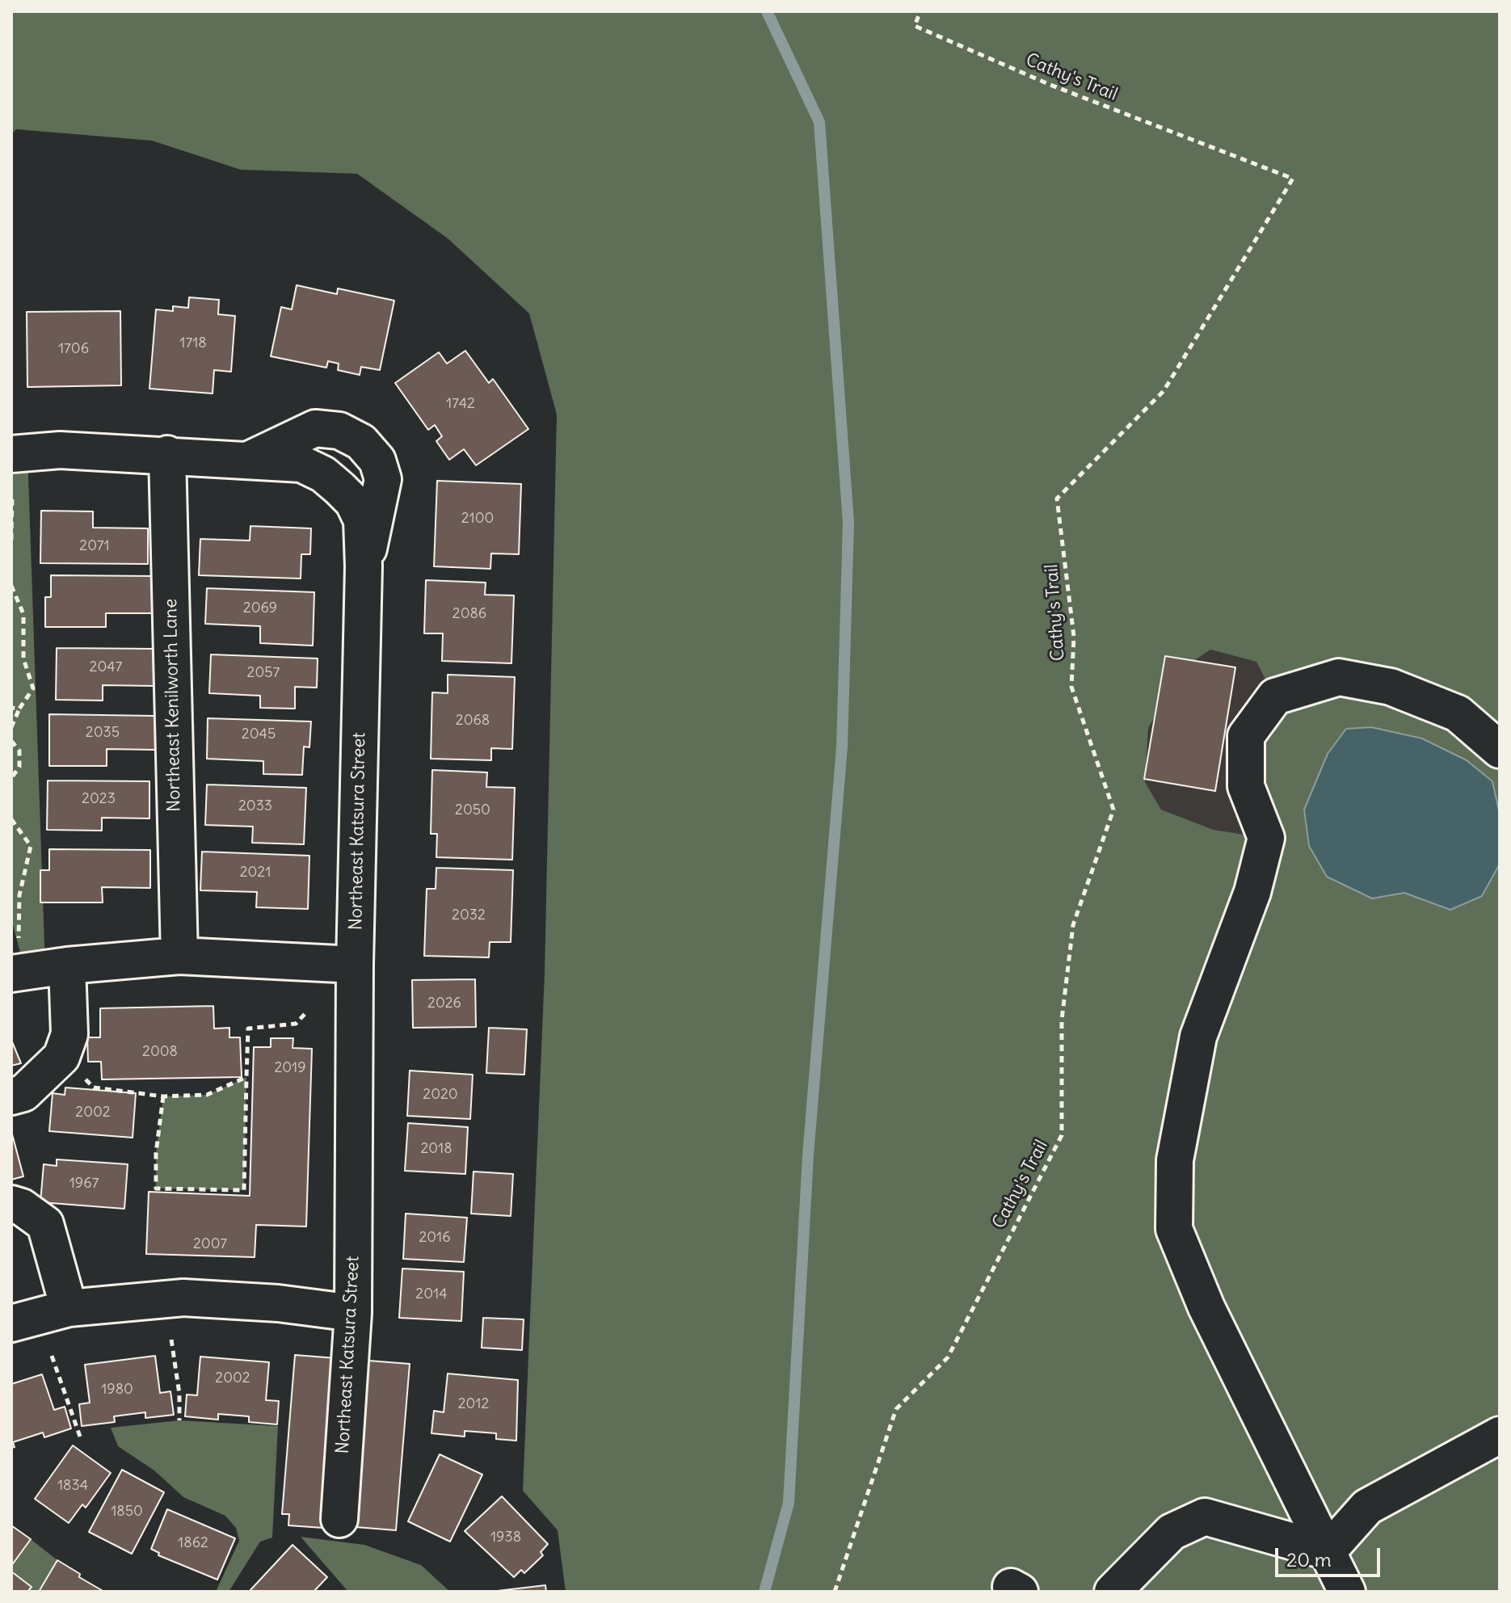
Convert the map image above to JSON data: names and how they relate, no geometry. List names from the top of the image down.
{
  "streets": {
    "street": ["Northeast Kenilworth Lane", "Northeast Katsura Street"],
    "path": ["Cathy's Trail"]
  },
  "crossings": [
    ["Northeast Kenilworth Lane", "Northeast Katsura Street"]
  ],
  "house_numbers": [
    "1718",
    "1706",
    "1742",
    "2100",
    "2071",
    "2069",
    "2086",
    "2047",
    "2057",
    "2068",
    "2035",
    "2045",
    "2023",
    "2033",
    "2050",
    "2021",
    "2032",
    "2026",
    "2008",
    "2019",
    "2020",
    "2002",
    "2018",
    "1967",
    "2016",
    "2007",
    "2014",
    "2002",
    "1980",
    "2012",
    "1834",
    "1850",
    "1938",
    "1862"
  ],
  "scale_bar": "20 m"
}
